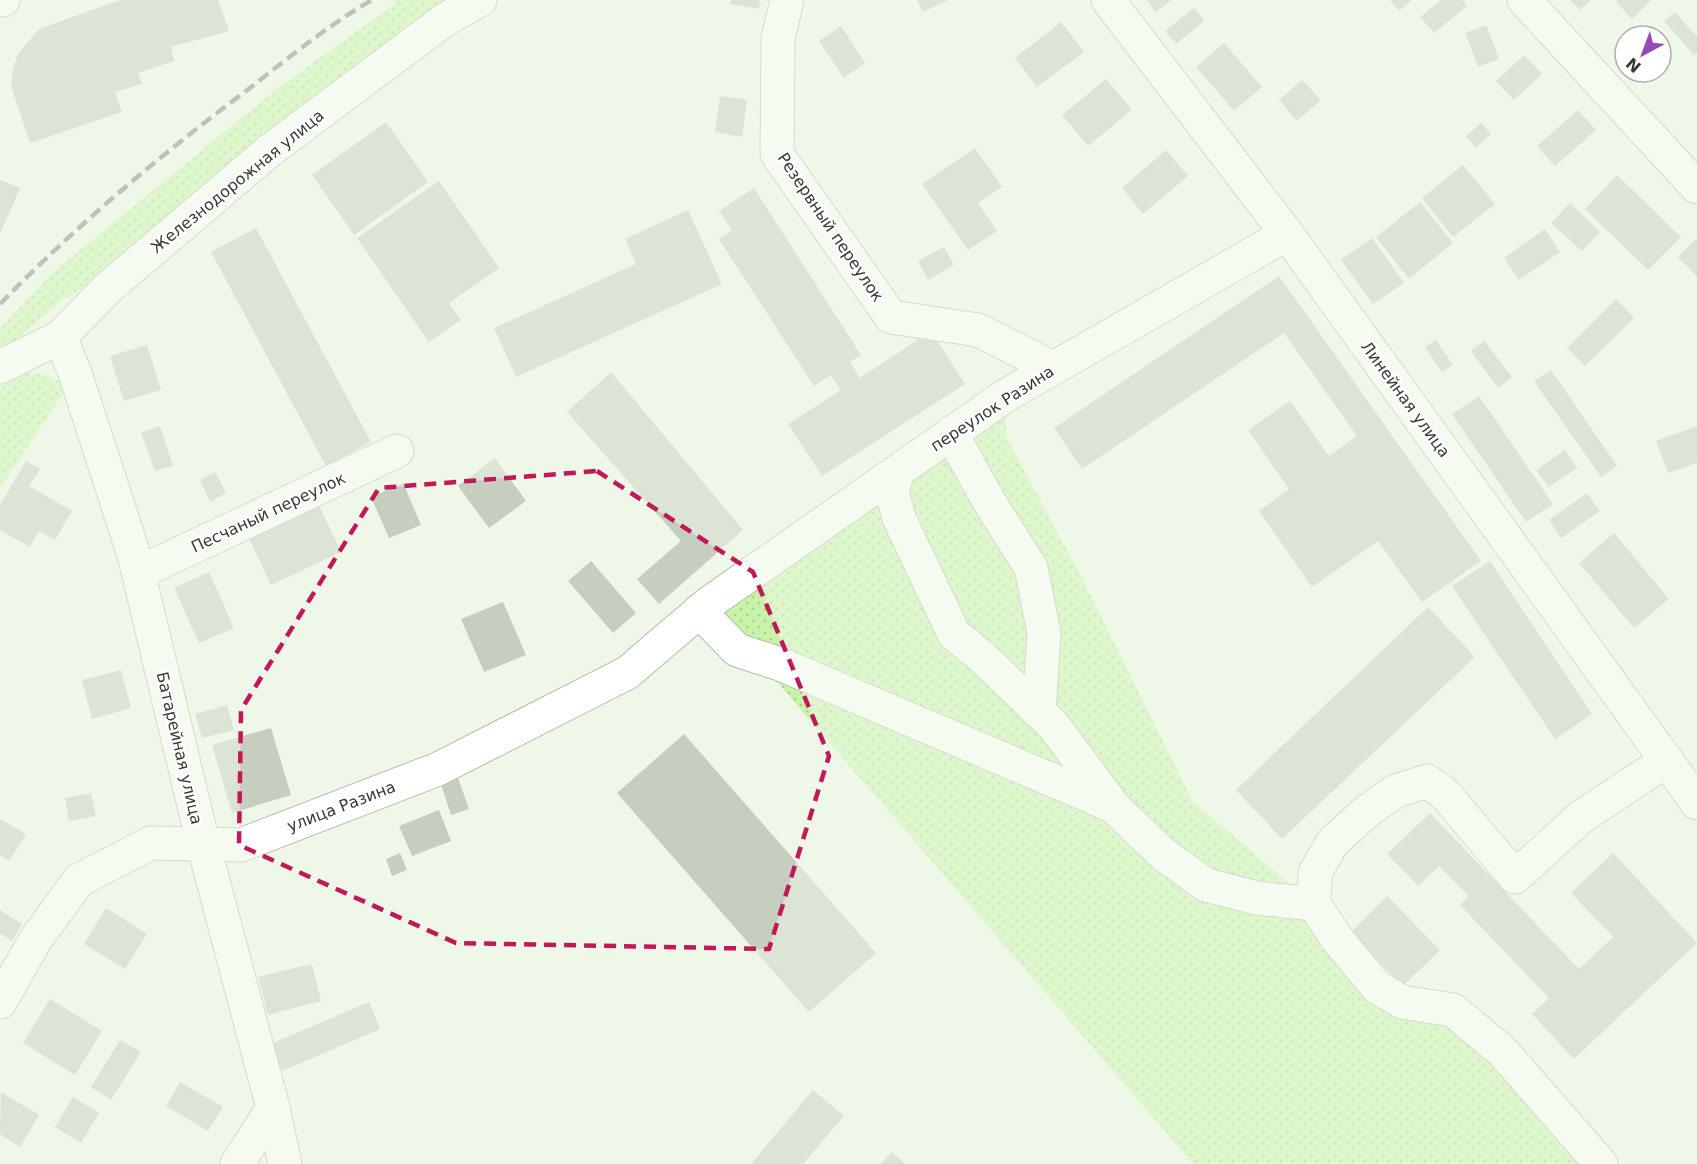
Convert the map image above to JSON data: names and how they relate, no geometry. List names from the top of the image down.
{
  "streets": {
    "street": [
      "Железнодорожная улица",
      "Резервный переулок",
      "Линейная улица",
      "переулок Разина",
      "Песчаный переулок",
      "Батарейная улица",
      "улица Разина"
    ]
  },
  "crossings": [
    ["Железнодорожная улица", "Батарейная улица"],
    ["Резервный переулок", "переулок Разина"],
    ["Линейная улица", "переулок Разина"],
    ["переулок Разина", "улица Разина"],
    ["Песчаный переулок", "Батарейная улица"],
    ["Батарейная улица", "улица Разина"]
  ],
  "north": "bottom left"
}
